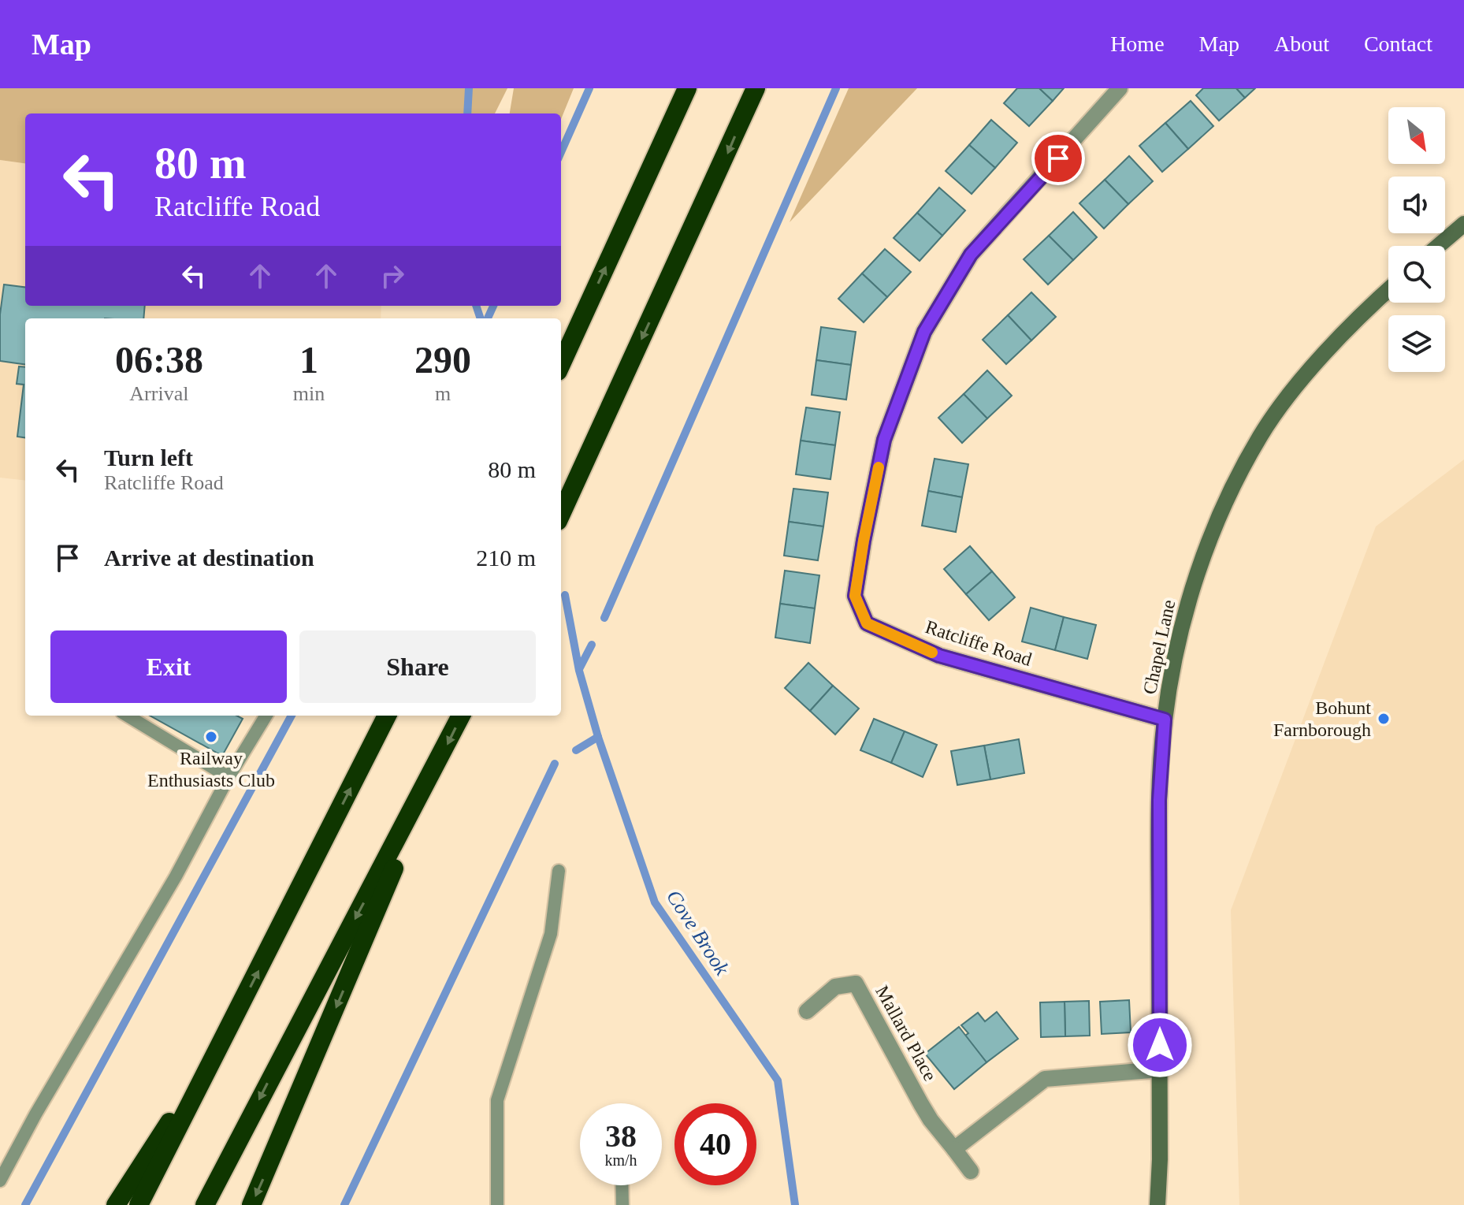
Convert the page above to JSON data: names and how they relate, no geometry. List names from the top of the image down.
{
  "streets": {
    "street": ["Ratcliffe Road", "Chapel Lane", "Mallard Place"]
  },
  "crossings": [
    ["Ratcliffe Road", "Chapel Lane"]
  ],
  "water": ["Cove Brook"],
  "places": ["Bohunt Farnborough", "Railway Enthusiasts Club"],
  "north": "bottom right",
  "page": {
    "header": "Map",
    "nav": [
      "Home",
      "Map",
      "About",
      "Contact"
    ],
    "turn": ["80 m", "Ratcliffe Road"],
    "eta": [
      "06:38",
      "Arrival",
      "1",
      "min",
      "290",
      "m"
    ],
    "list": [
      {
        "name": "Turn left",
        "note": "Ratcliffe Road",
        "value": "80 m"
      },
      {
        "name": "Arrive at destination",
        "value": "210 m"
      }
    ],
    "buttons": ["Exit", "Share"],
    "speed": "38 km/h",
    "limit": "40"
  }
}
